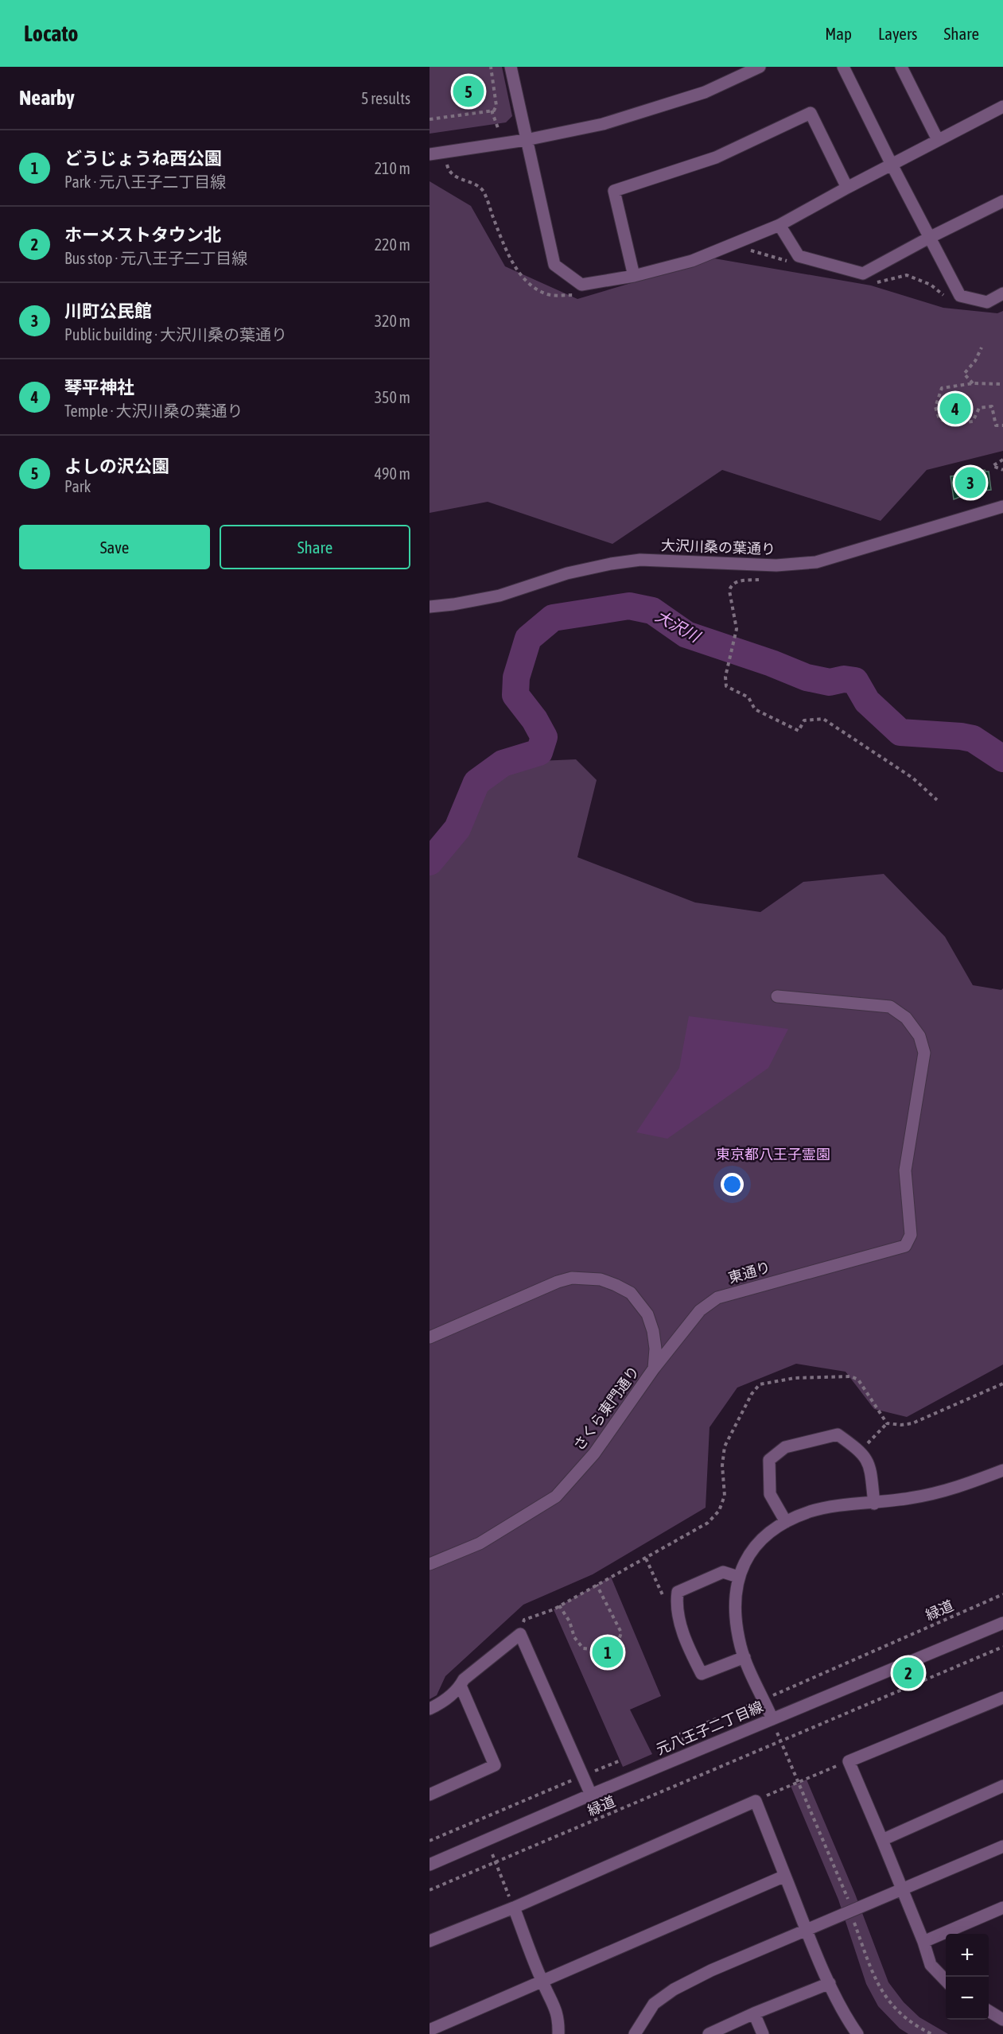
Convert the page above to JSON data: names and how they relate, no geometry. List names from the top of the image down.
{
  "streets": {
    "street": [
      "大沢川桑の葉通り",
      "東通り",
      "さくら東門通り",
      "元八王子二丁目線"
    ],
    "path": ["緑道"]
  },
  "crossings": [
    ["東通り", "さくら東門通り"]
  ],
  "water": ["大沢川"],
  "parks": ["東京都八王子霊園"],
  "page": {
    "header": "Locato",
    "nav": ["Map", "Layers", "Share"],
    "heading": ["Nearby", "5 results"],
    "pins": [
      "5",
      "4",
      "3",
      "1",
      "2"
    ],
    "list": [
      {
        "mark": "1",
        "name": "どうじょうね西公園",
        "note": "Park · 元八王子二丁目線",
        "value": "210 m"
      },
      {
        "mark": "2",
        "name": "ホーメストタウン北",
        "note": "Bus stop · 元八王子二丁目線",
        "value": "220 m"
      },
      {
        "mark": "3",
        "name": "川町公民館",
        "note": "Public building · 大沢川桑の葉通り",
        "value": "320 m"
      },
      {
        "mark": "4",
        "name": "琴平神社",
        "note": "Temple · 大沢川桑の葉通り",
        "value": "350 m"
      },
      {
        "mark": "5",
        "name": "よしの沢公園",
        "note": "Park",
        "value": "490 m"
      }
    ],
    "buttons": ["Save", "Share"],
    "map_buttons": ["+", "−"]
  }
}
